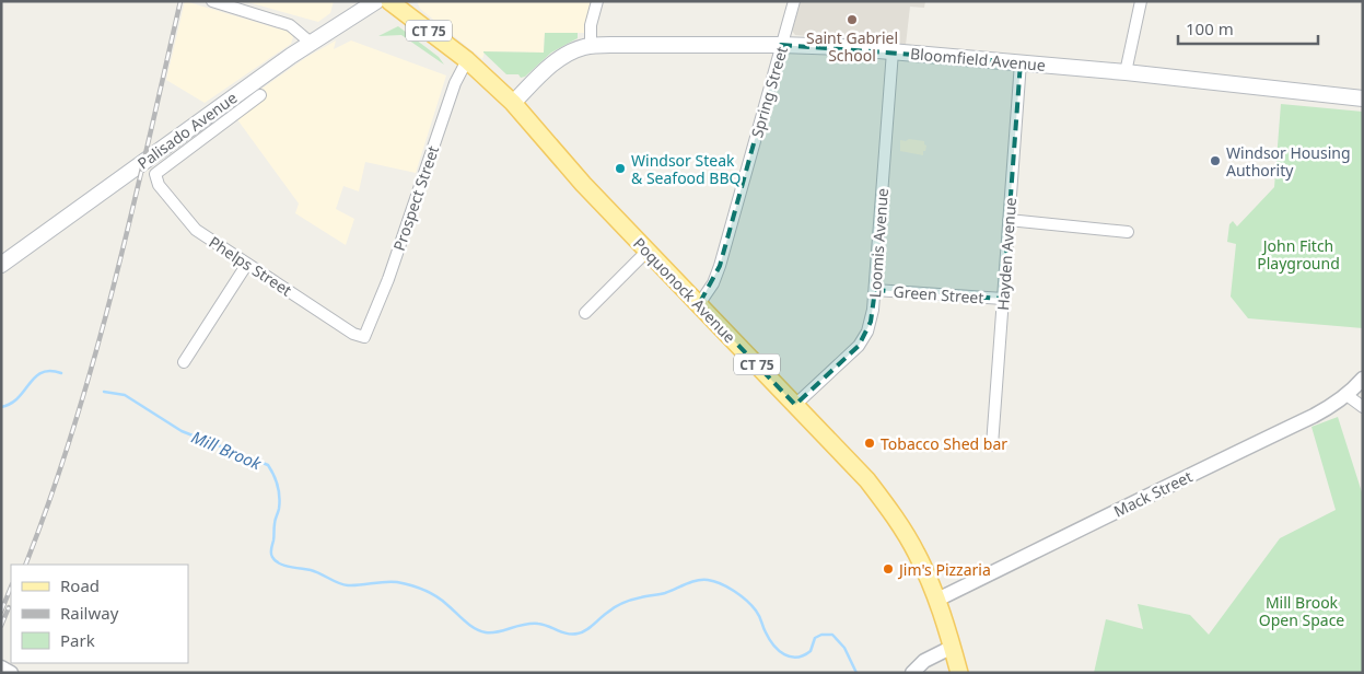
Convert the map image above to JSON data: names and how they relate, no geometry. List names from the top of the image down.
{
  "streets": {
    "main road": [
      "CT 75",
      "Bloomfield Avenue",
      "Palisado Avenue",
      "Poquonock Avenue"
    ],
    "street": [
      "Spring Street",
      "Prospect Street",
      "Loomis Avenue",
      "Hayden Avenue",
      "Phelps Street",
      "Green Street",
      "Mack Street"
    ]
  },
  "crossings": [
    ["Bloomfield Avenue", "Spring Street"],
    ["Bloomfield Avenue", "Loomis Avenue"],
    ["Bloomfield Avenue", "Hayden Avenue"],
    ["Bloomfield Avenue", "Poquonock Avenue"],
    ["Spring Street", "Poquonock Avenue"],
    ["Prospect Street", "Phelps Street"],
    ["Prospect Street", "Poquonock Avenue"],
    ["Loomis Avenue", "Poquonock Avenue"],
    ["Loomis Avenue", "Green Street"],
    ["Hayden Avenue", "Green Street"],
    ["Poquonock Avenue", "Mack Street"]
  ],
  "water": ["Mill Brook"],
  "parks": ["John Fitch Playground", "Mill Brook Open Space"],
  "places": [
    "Saint Gabriel School",
    "Windsor Housing Authority",
    "Windsor Steak & Seafood BBQ",
    "Tobacco Shed bar",
    "Jim's Pizzaria"
  ],
  "legend": ["Road", "Railway", "Park"],
  "scale_bar": "100 m"
}
